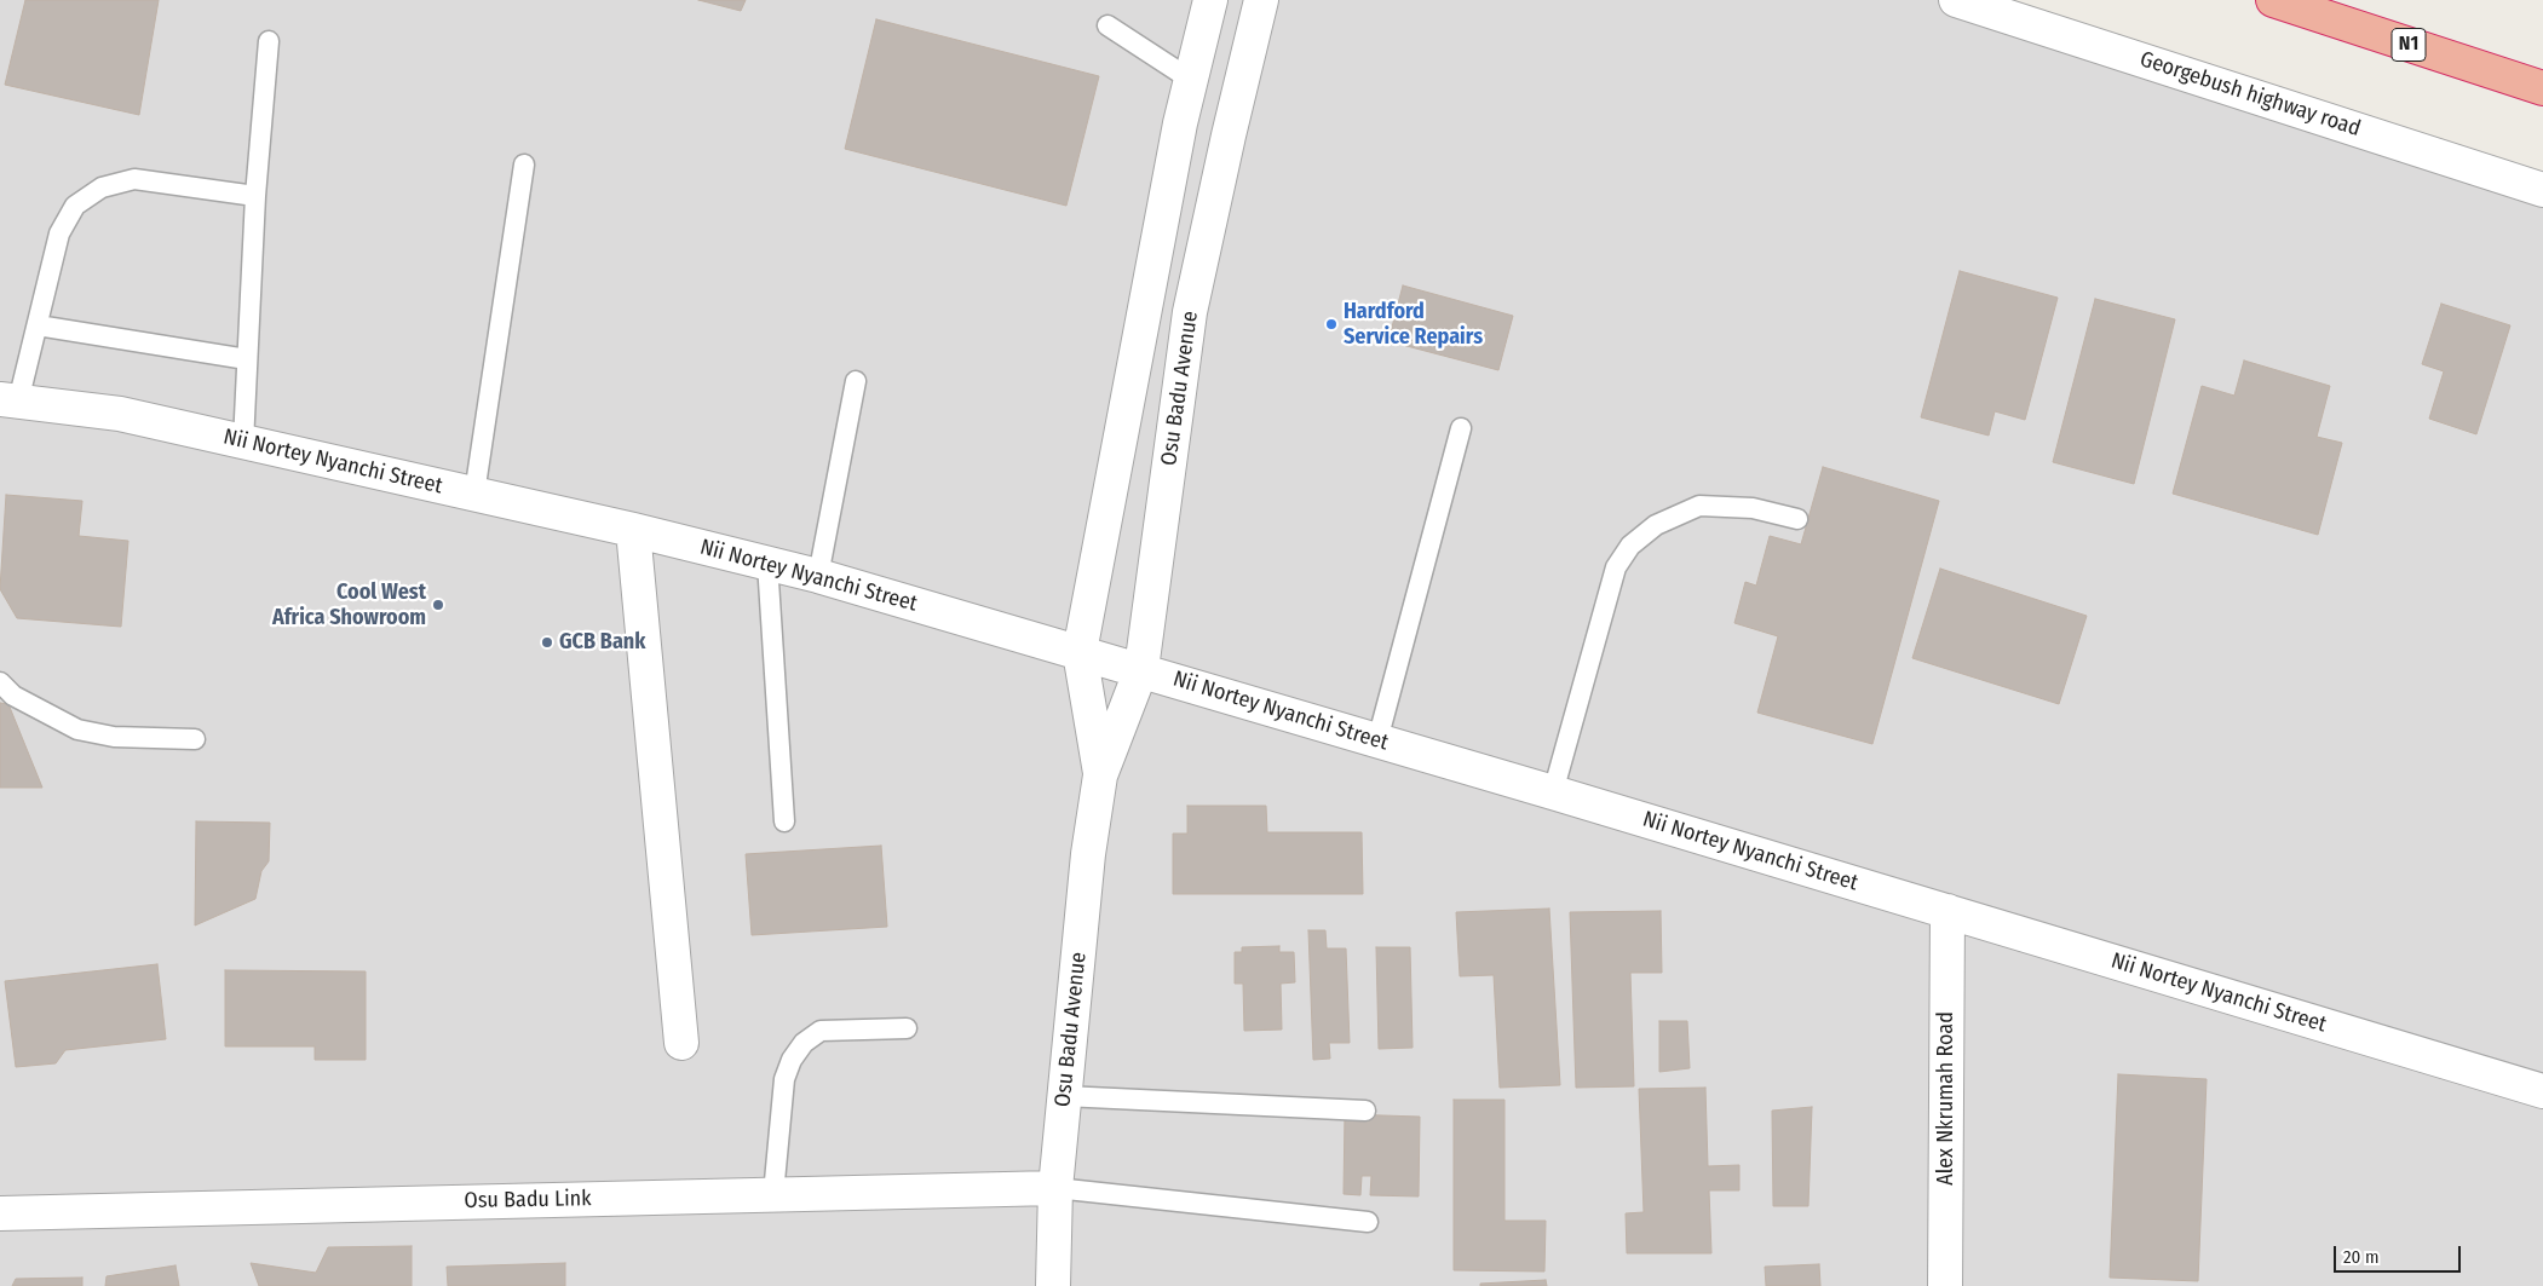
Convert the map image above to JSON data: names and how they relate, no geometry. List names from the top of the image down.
{
  "streets": {
    "highway": ["N1"],
    "street": [
      "Georgebush highway road",
      "Osu Badu Avenue",
      "Nii Nortey Nyanchi Street",
      "Alex Nkrumah Road",
      "Osu Badu Link"
    ]
  },
  "crossings": [
    ["Osu Badu Avenue", "Nii Nortey Nyanchi Street"],
    ["Osu Badu Avenue", "Osu Badu Link"],
    ["Nii Nortey Nyanchi Street", "Alex Nkrumah Road"]
  ],
  "places": ["Hardford Service Repairs", "Cool West Africa Showroom", "GCB Bank"],
  "scale_bar": "20 m"
}
